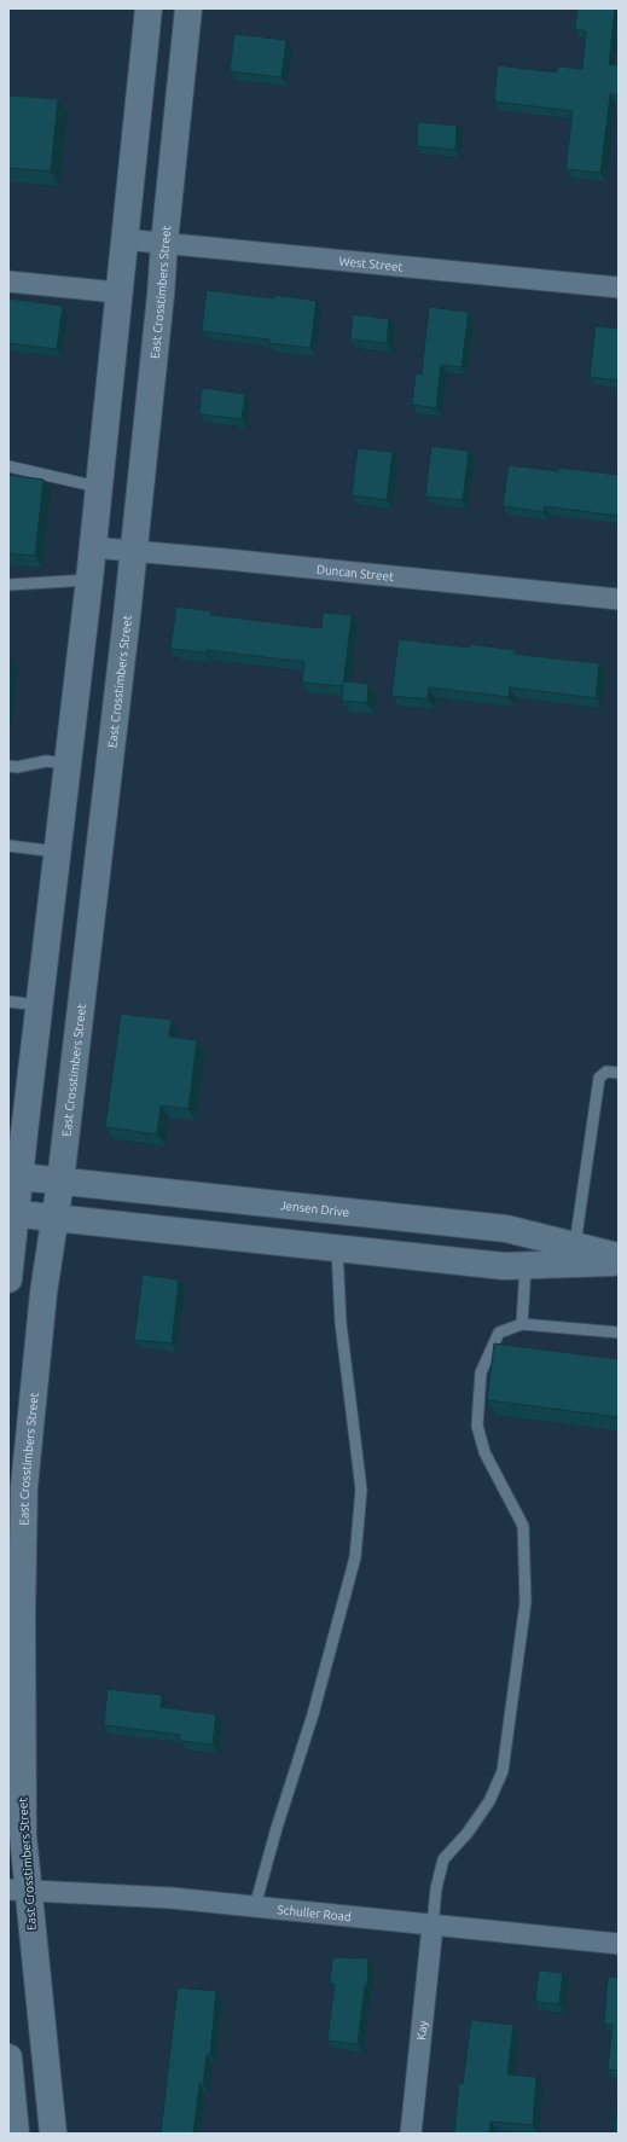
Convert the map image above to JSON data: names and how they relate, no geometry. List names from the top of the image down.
{
  "streets": {
    "main road": ["East Crosstimbers Street", "Jensen Drive"],
    "street": [
      "West Street",
      "Duncan Street",
      "Schuller Road",
      "Kay"
    ]
  },
  "crossings": [
    ["West Street", "East Crosstimbers Street"],
    ["East Crosstimbers Street", "Duncan Street"],
    ["East Crosstimbers Street", "Jensen Drive"],
    ["East Crosstimbers Street", "Schuller Road"],
    ["Schuller Road", "Kay"]
  ]
}
